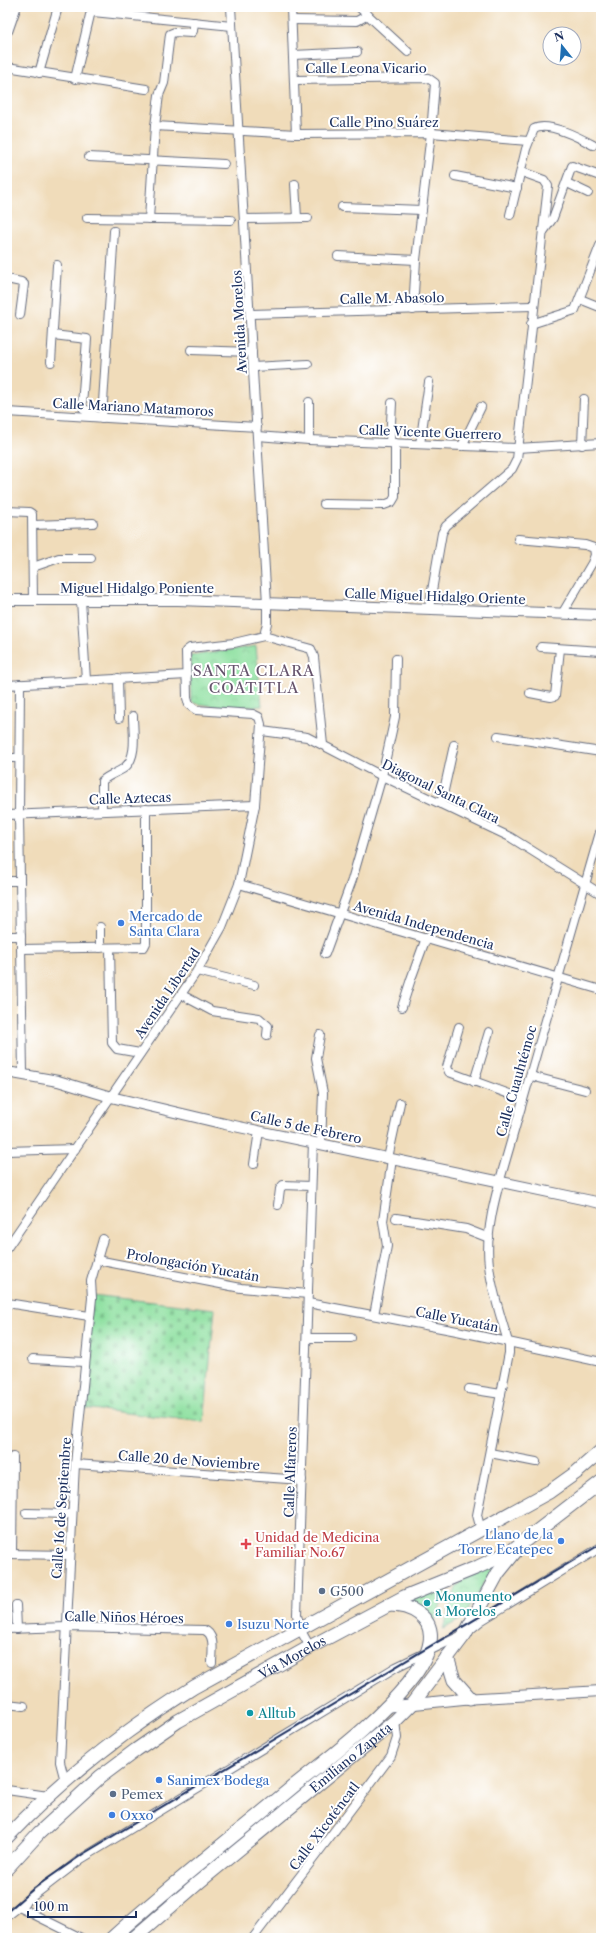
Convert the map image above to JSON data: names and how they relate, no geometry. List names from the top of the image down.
{
  "streets": {
    "main road": ["Vía Morelos", "Emiliano Zapata"],
    "street": [
      "Calle Leona Vicario",
      "Calle Pino Suárez",
      "Calle M. Abasolo",
      "Avenida Morelos",
      "Calle Mariano Matamoros",
      "Calle Vicente Guerrero",
      "Miguel Hidalgo Poniente",
      "Calle Miguel Hidalgo Oriente",
      "Diagonal Santa Clara",
      "Calle Aztecas",
      "Avenida Independencia",
      "Avenida Libertad",
      "Calle Cuauhtémoc",
      "Calle 5 de Febrero",
      "Prolongación Yucatán",
      "Calle Yucatán",
      "Calle 20 de Noviembre",
      "Calle Alfareros",
      "Calle 16 de Septiembre",
      "Calle Niños Héroes",
      "Calle Xicoténcatl"
    ]
  },
  "crossings": [
    ["Calle Leona Vicario", "Calle Pino Suárez"],
    ["Calle Pino Suárez", "Avenida Morelos"],
    ["Calle M. Abasolo", "Avenida Morelos"],
    ["Avenida Morelos", "Calle Mariano Matamoros"],
    ["Avenida Morelos", "Calle Vicente Guerrero"],
    ["Avenida Morelos", "Miguel Hidalgo Poniente"],
    ["Avenida Morelos", "Calle Miguel Hidalgo Oriente"],
    ["Miguel Hidalgo Poniente", "Calle Miguel Hidalgo Oriente"],
    ["Diagonal Santa Clara", "Avenida Libertad"],
    ["Diagonal Santa Clara", "Calle Cuauhtémoc"],
    ["Calle Aztecas", "Avenida Libertad"],
    ["Avenida Independencia", "Avenida Libertad"],
    ["Avenida Independencia", "Calle Cuauhtémoc"],
    ["Avenida Libertad", "Calle 5 de Febrero"],
    ["Calle Cuauhtémoc", "Calle 5 de Febrero"],
    ["Calle Cuauhtémoc", "Calle Yucatán"],
    ["Calle Cuauhtémoc", "Vía Morelos"],
    ["Calle 5 de Febrero", "Calle Alfareros"],
    ["Prolongación Yucatán", "Calle Alfareros"],
    ["Prolongación Yucatán", "Calle 16 de Septiembre"],
    ["Calle Yucatán", "Calle Alfareros"],
    ["Calle 20 de Noviembre", "Calle Alfareros"],
    ["Calle 20 de Noviembre", "Calle 16 de Septiembre"],
    ["Calle Alfareros", "Vía Morelos"],
    ["Calle 16 de Septiembre", "Calle Niños Héroes"],
    ["Calle 16 de Septiembre", "Vía Morelos"],
    ["Vía Morelos", "Emiliano Zapata"],
    ["Emiliano Zapata", "Calle Xicoténcatl"]
  ],
  "districts": ["SANTA CLARA COATITLA"],
  "places": {
    "other": [
      "Mercado de Santa Clara",
      "Llano de la Torre Ecatepec",
      "G500",
      "Monumento a Morelos",
      "Isuzu Norte",
      "Alltub",
      "Sanimex Bodega",
      "Pemex",
      "Oxxo"
    ],
    "health": ["Unidad de Medicina Familiar No.67"]
  },
  "scale_bar": "100 m",
  "north": "top"
}
